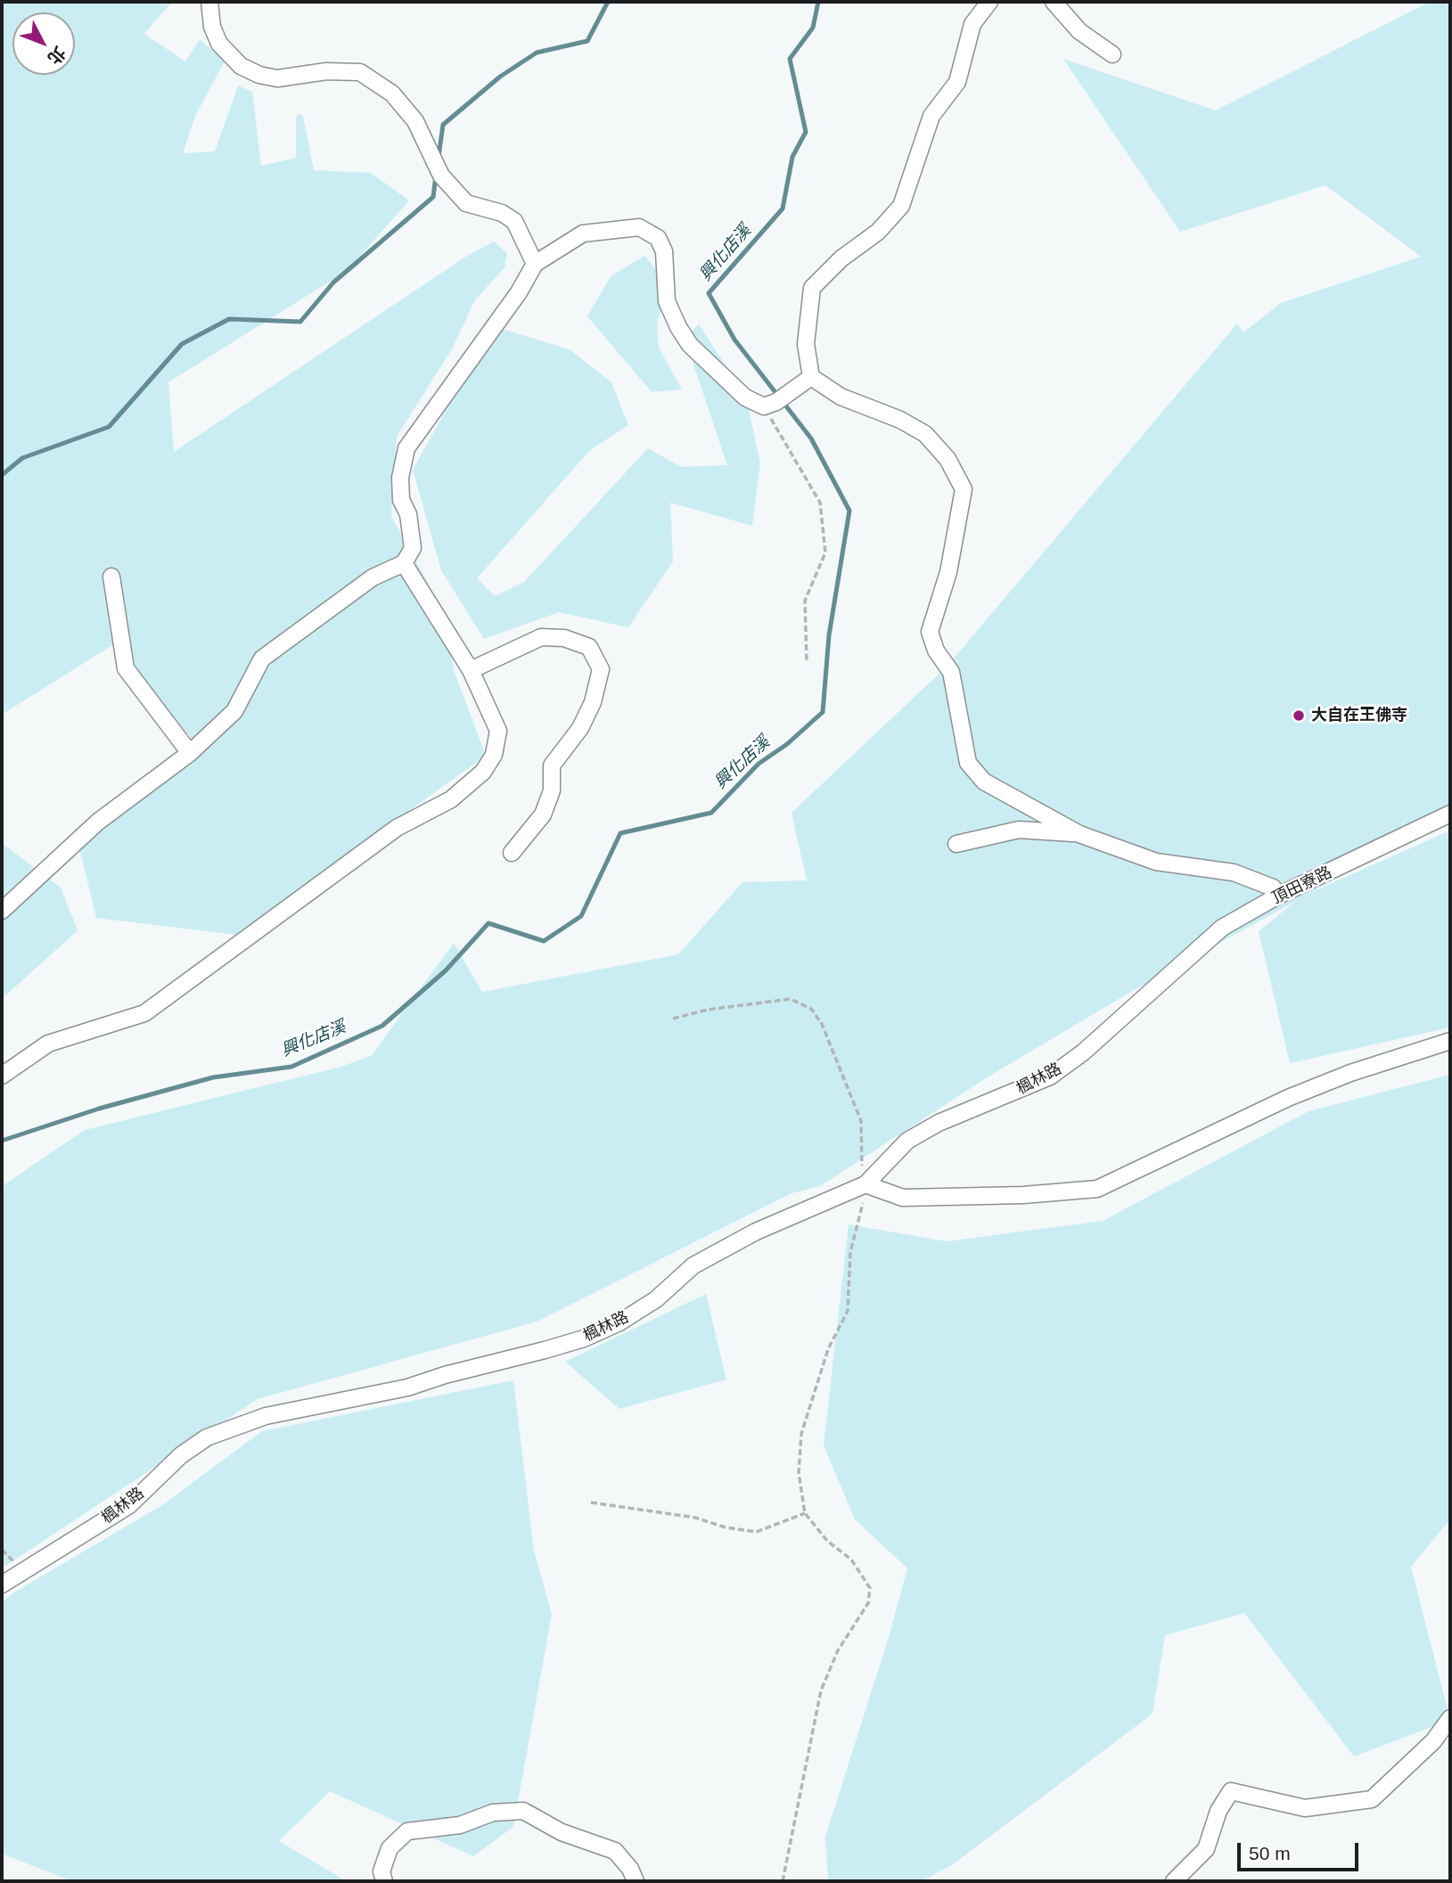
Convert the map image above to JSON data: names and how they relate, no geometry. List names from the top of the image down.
{
  "streets": {
    "street": ["頂田寮路", "楓林路"]
  },
  "crossings": [
    ["頂田寮路", "楓林路"]
  ],
  "water": ["興化店溪"],
  "places": ["大自在王佛寺"],
  "scale_bar": "50 m",
  "north": "bottom right"
}
